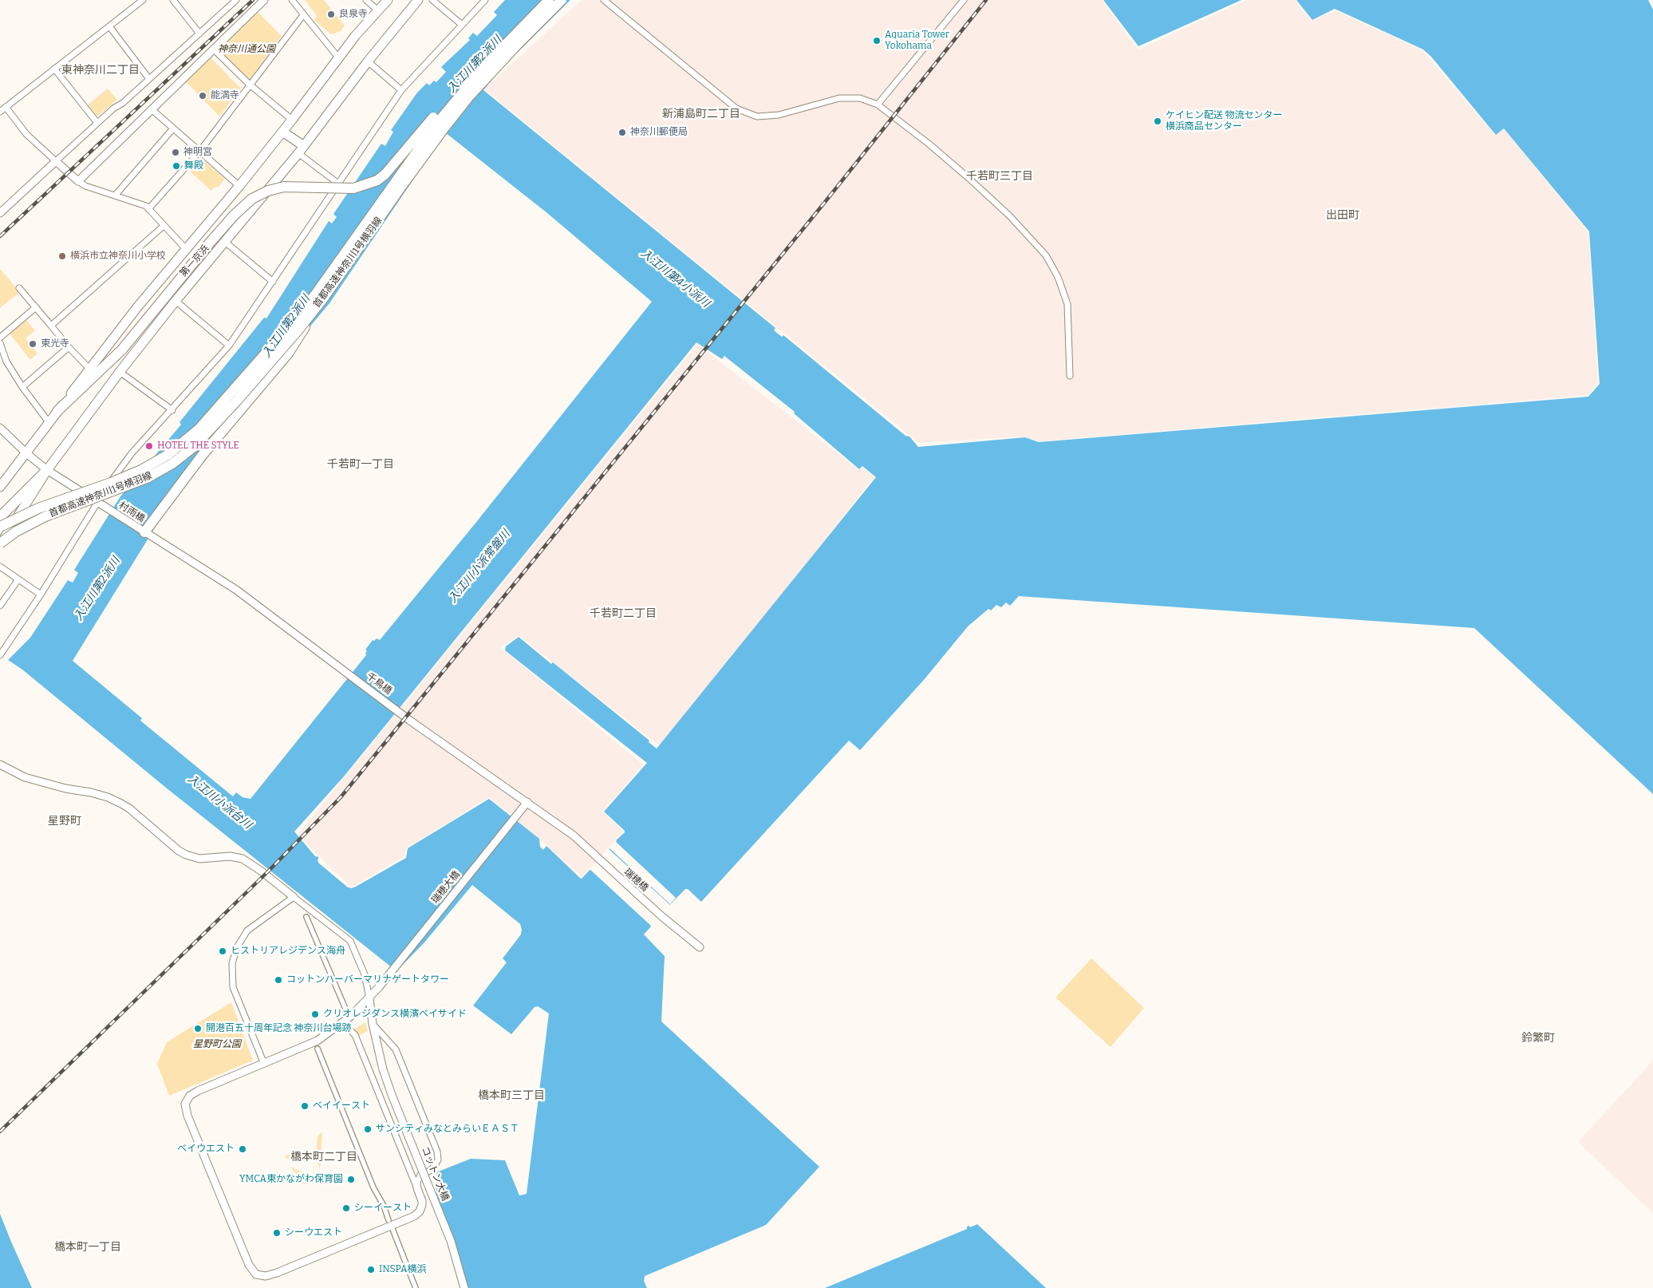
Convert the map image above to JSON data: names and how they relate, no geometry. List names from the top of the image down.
{
  "streets": {
    "highway": ["第一京浜", "首都高速神奈川1号横羽線"],
    "street": [
      "村雨橋",
      "千鳥橋",
      "瑞穂橋",
      "瑞穂大橋",
      "コットン大橋"
    ]
  },
  "crossings": [
    ["第一京浜", "首都高速神奈川1号横羽線"],
    ["第一京浜", "村雨橋"],
    ["村雨橋", "千鳥橋"],
    ["千鳥橋", "瑞穂橋"],
    ["千鳥橋", "瑞穂大橋"],
    ["瑞穂橋", "瑞穂大橋"],
    ["瑞穂大橋", "コットン大橋"]
  ],
  "districts": [
    "東神奈川二丁目",
    "新浦島町二丁目",
    "千若町三丁目",
    "出田町",
    "千若町一丁目",
    "千若町二丁目",
    "星野町",
    "鈴繁町",
    "橋本町三丁目",
    "橋本町二丁目",
    "橋本町一丁目"
  ],
  "water": [
    "入江川第2派川",
    "入江川第4小派川",
    "入江川小派常盤川",
    "入江川小派台川"
  ],
  "parks": ["神奈川通公園", "星野町公園"],
  "places": [
    "良泉寺",
    "Aquaria Tower Yokohama",
    "能満寺",
    "ケイヒン配送 物流センター 横浜商品センター",
    "神奈川郵便局",
    "神明宮",
    "舞殿",
    "横浜市立神奈川小学校",
    "東光寺",
    "HOTEL THE STYLE",
    "ヒストリアレジデンス海舟",
    "コットンハーバーマリナゲートタワー",
    "クリオレジダンス横濱ベイサイド",
    "開港百五十周年記念 神奈川台場跡",
    "ベイイースト",
    "サンシティみなとみらいＥＡＳＴ",
    "ベイウエスト",
    "YMCA東かながわ保育園",
    "シーイースト",
    "シーウエスト",
    "INSPA横浜"
  ]
}
